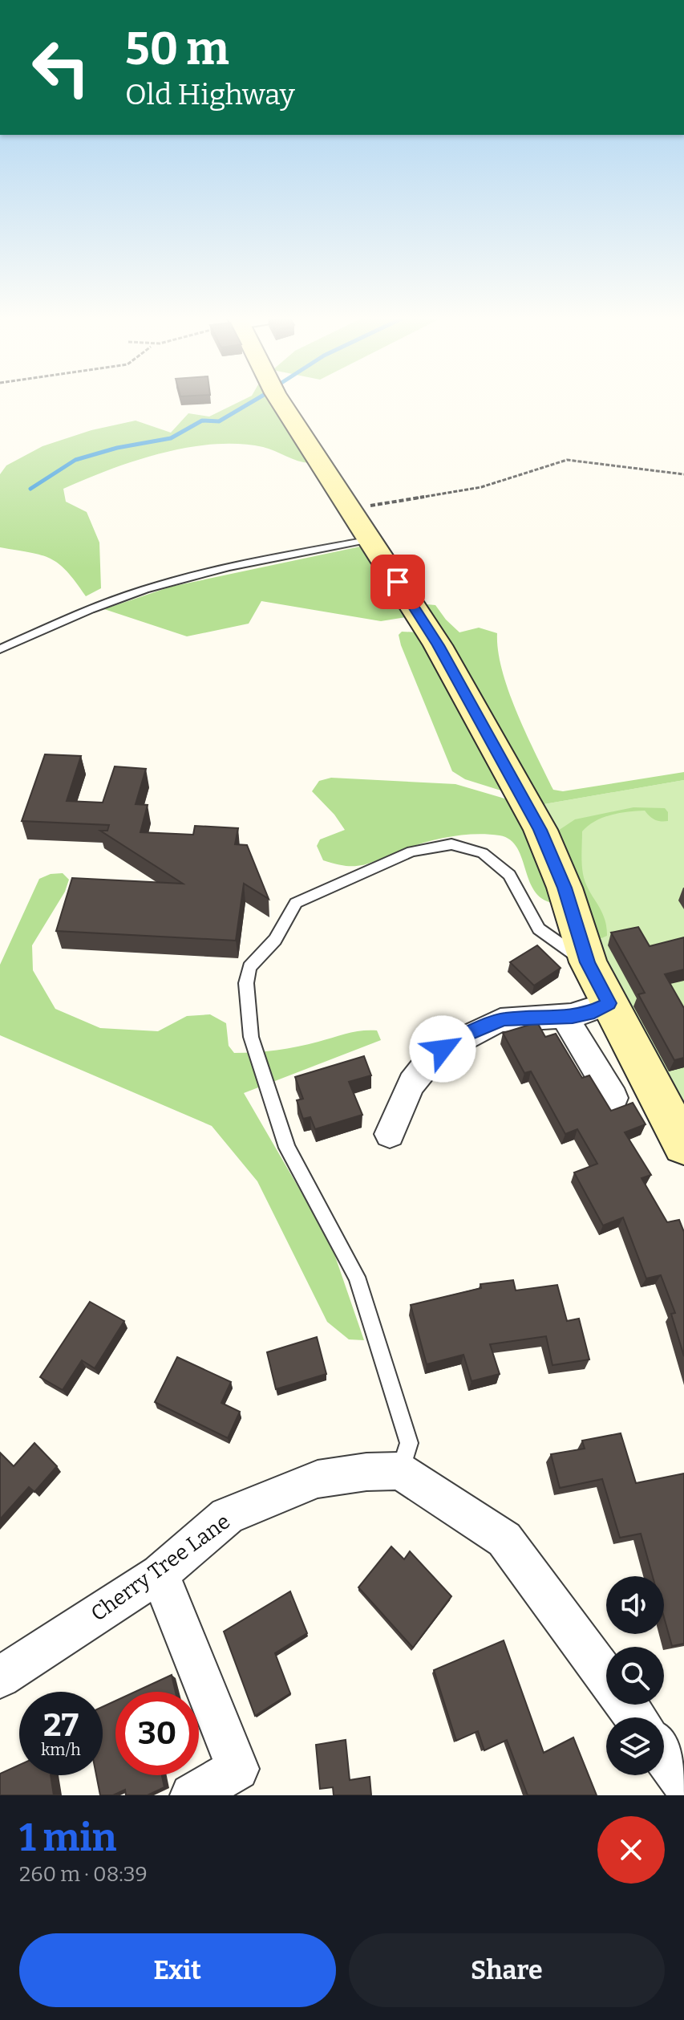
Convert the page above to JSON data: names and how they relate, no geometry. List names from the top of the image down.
{
  "streets": {
    "street": ["Cherry Tree Lane"]
  },
  "page": {
    "turn": ["50 m", "Old Highway"],
    "speed": "27 km/h",
    "limit": "30",
    "heading": ["1 min", "260 m · 08:39"],
    "buttons": ["Exit", "Share"]
  }
}
